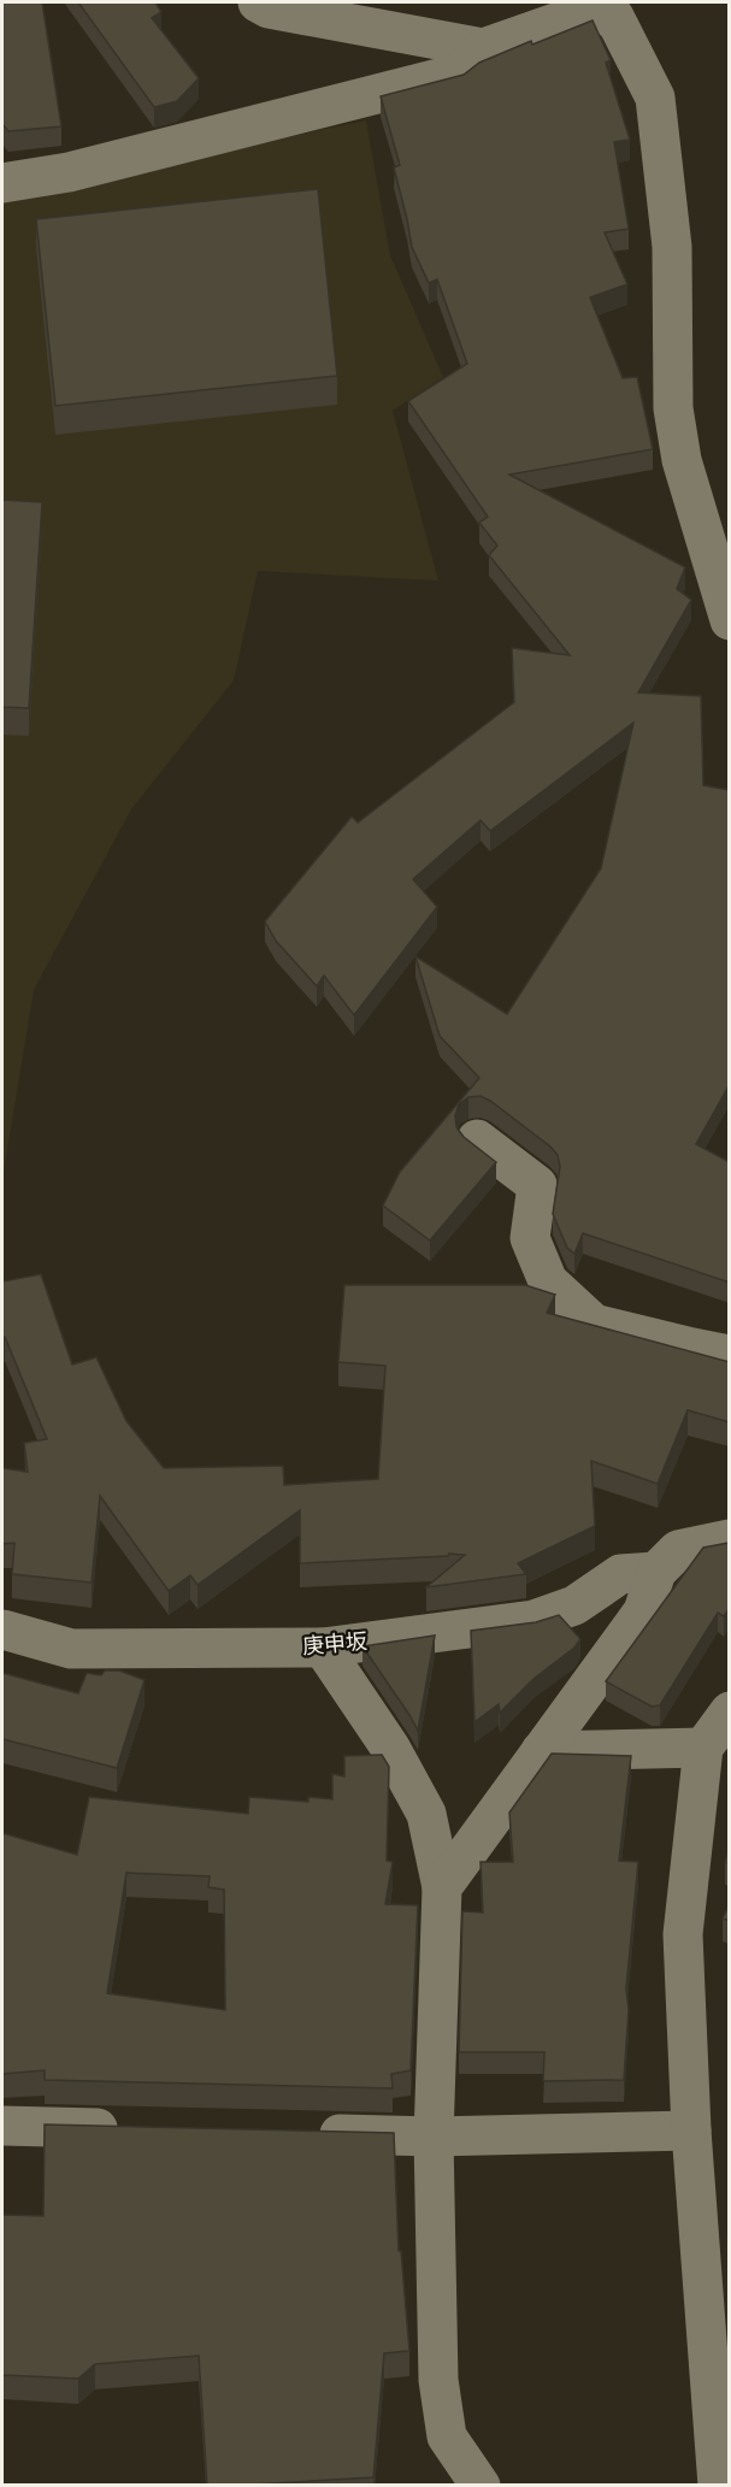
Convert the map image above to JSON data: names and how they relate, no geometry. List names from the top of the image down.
{
  "streets": {
    "street": ["庚申坂"]
  }
}
